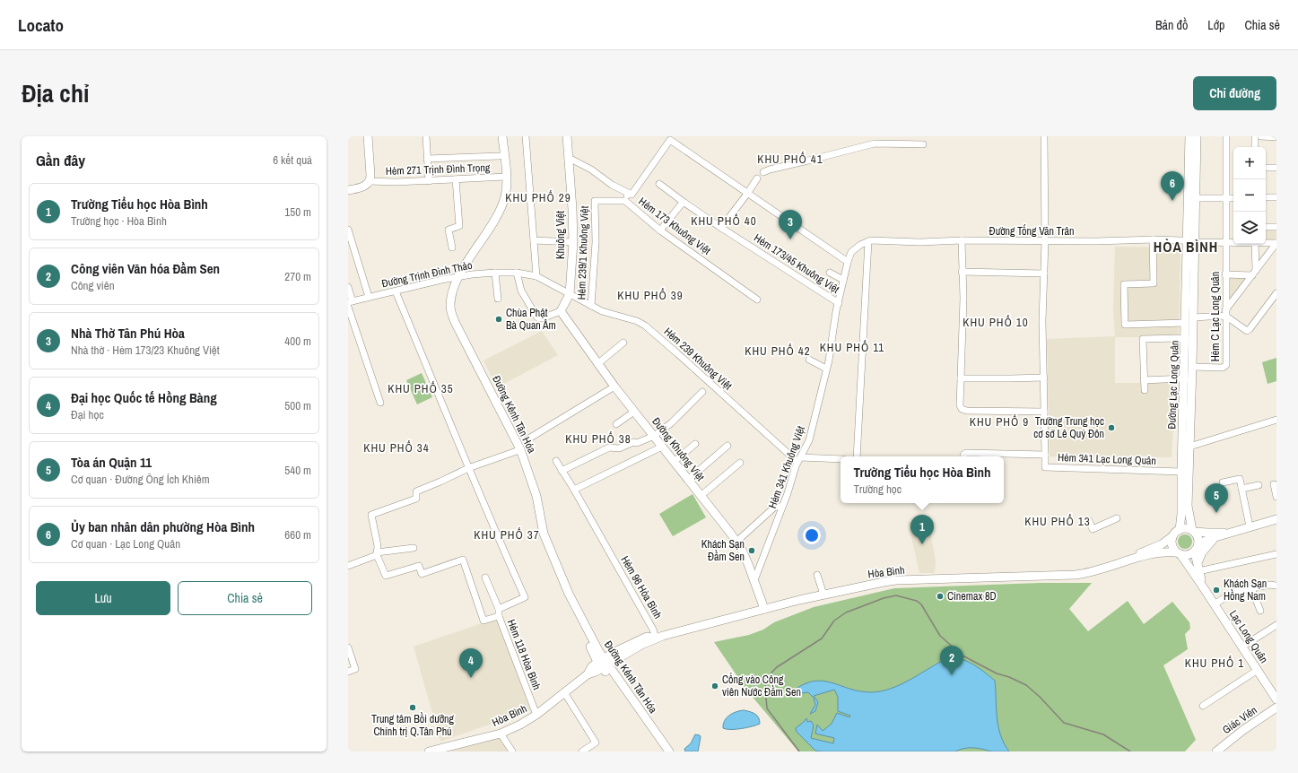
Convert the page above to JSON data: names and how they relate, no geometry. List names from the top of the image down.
{
  "streets": {
    "main road": [
      "Khuông Việt",
      "Đường Lạc Long Quân",
      "Đường Kênh Tân Hóa",
      "Đường Khuông Việt",
      "Hòa Bình",
      "Lạc Long Quân",
      "Giác Viên"
    ],
    "street": [
      "Hẻm 271 Trịnh Đình Trọng",
      "Hẻm 173 Khuông Việt",
      "Đường Tống Văn Trân",
      "Hẻm 239/1 Khuông Việt",
      "Hẻm 173/45 Khuông Việt",
      "Đường Trịnh Đình Thảo",
      "Hẻm C Lạc Long Quân",
      "Hẻm 239 Khuông Việt",
      "Hẻm 341 Lạc Long Quân",
      "Hẻm 341 Khuông Việt",
      "Hẻm 96 Hòa Bình",
      "Hẻm 118 Hòa Bình"
    ]
  },
  "crossings": [
    ["Hẻm 271 Trịnh Đình Trọng", "Đường Kênh Tân Hóa"],
    ["Hẻm 173 Khuông Việt", "Khuông Việt"],
    ["Hẻm 173 Khuông Việt", "Hẻm 239/1 Khuông Việt"],
    ["Đường Tống Văn Trân", "Hẻm C Lạc Long Quân"],
    ["Đường Tống Văn Trân", "Đường Lạc Long Quân"],
    ["Đường Tống Văn Trân", "Hẻm 341 Khuông Việt"],
    ["Khuông Việt", "Đường Trịnh Đình Thảo"],
    ["Khuông Việt", "Hẻm 239 Khuông Việt"],
    ["Khuông Việt", "Đường Khuông Việt"],
    ["Hẻm 239/1 Khuông Việt", "Hẻm 239 Khuông Việt"],
    ["Hẻm 173/45 Khuông Việt", "Hẻm 341 Khuông Việt"],
    ["Đường Trịnh Đình Thảo", "Hẻm 239 Khuông Việt"],
    ["Đường Trịnh Đình Thảo", "Đường Kênh Tân Hóa"],
    ["Hẻm C Lạc Long Quân", "Đường Lạc Long Quân"],
    ["Hẻm 239 Khuông Việt", "Hẻm 341 Khuông Việt"],
    ["Đường Lạc Long Quân", "Hẻm 341 Lạc Long Quân"],
    ["Đường Kênh Tân Hóa", "Hòa Bình"],
    ["Đường Khuông Việt", "Hẻm 341 Khuông Việt"],
    ["Đường Khuông Việt", "Hòa Bình"],
    ["Hòa Bình", "Hẻm 96 Hòa Bình"],
    ["Hòa Bình", "Hẻm 118 Hòa Bình"]
  ],
  "districts": [
    "KHU PHỐ 41",
    "KHU PHỐ 29",
    "KHU PHỐ 40",
    "HÒA BÌNH",
    "KHU PHỐ 39",
    "KHU PHỐ 10",
    "KHU PHỐ 11",
    "KHU PHỐ 42",
    "KHU PHỐ 35",
    "KHU PHỐ 9",
    "KHU PHỐ 38",
    "KHU PHỐ 34",
    "KHU PHỐ 13",
    "KHU PHỐ 37",
    "KHU PHỐ 1"
  ],
  "places": [
    "Chùa Phật Bà Quan Âm",
    "Trường Trung học cơ sở Lê Quý Đôn",
    "Khách Sạn Đầm Sen",
    "Khách Sạn Hồng Nam",
    "Cinemax 8D",
    "Cổng vào Công viên Nước Đầm Sen",
    "Trung tâm Bồi dưỡng Chính trị Q.Tân Phú"
  ],
  "page": {
    "header": "Locato",
    "nav": ["Bản đồ", "Lớp", "Chia sẻ"],
    "title": "Địa chỉ",
    "buttons": [
      "Chỉ đường",
      ["Lưu", "Chia sẻ"]
    ],
    "heading": ["Gần đây", "6 kết quả"],
    "map_buttons": ["+", "−"],
    "pins": [
      "6",
      "3",
      "5",
      "1",
      "2",
      "4"
    ],
    "list": [
      {
        "mark": "1",
        "name": "Trường Tiểu học Hòa Bình",
        "note": "Trường học · Hòa Bình",
        "value": "150 m"
      },
      {
        "mark": "2",
        "name": "Công viên Văn hóa Đầm Sen",
        "note": "Công viên",
        "value": "270 m"
      },
      {
        "mark": "3",
        "name": "Nhà Thờ Tân Phú Hòa",
        "note": "Nhà thờ · Hẻm 173/23 Khuông Việt",
        "value": "400 m"
      },
      {
        "mark": "4",
        "name": "Đại học Quốc tế Hồng Bàng",
        "note": "Đại học",
        "value": "500 m"
      },
      {
        "mark": "5",
        "name": "Tòa án Quận 11",
        "note": "Cơ quan · Đường Ông Ích Khiêm",
        "value": "540 m"
      },
      {
        "mark": "6",
        "name": "Ủy ban nhân dân phường Hòa Bình",
        "note": "Cơ quan · Lạc Long Quân",
        "value": "660 m"
      }
    ],
    "popup": ["Trường Tiểu học Hòa Bình", "Trường học"]
  }
}
